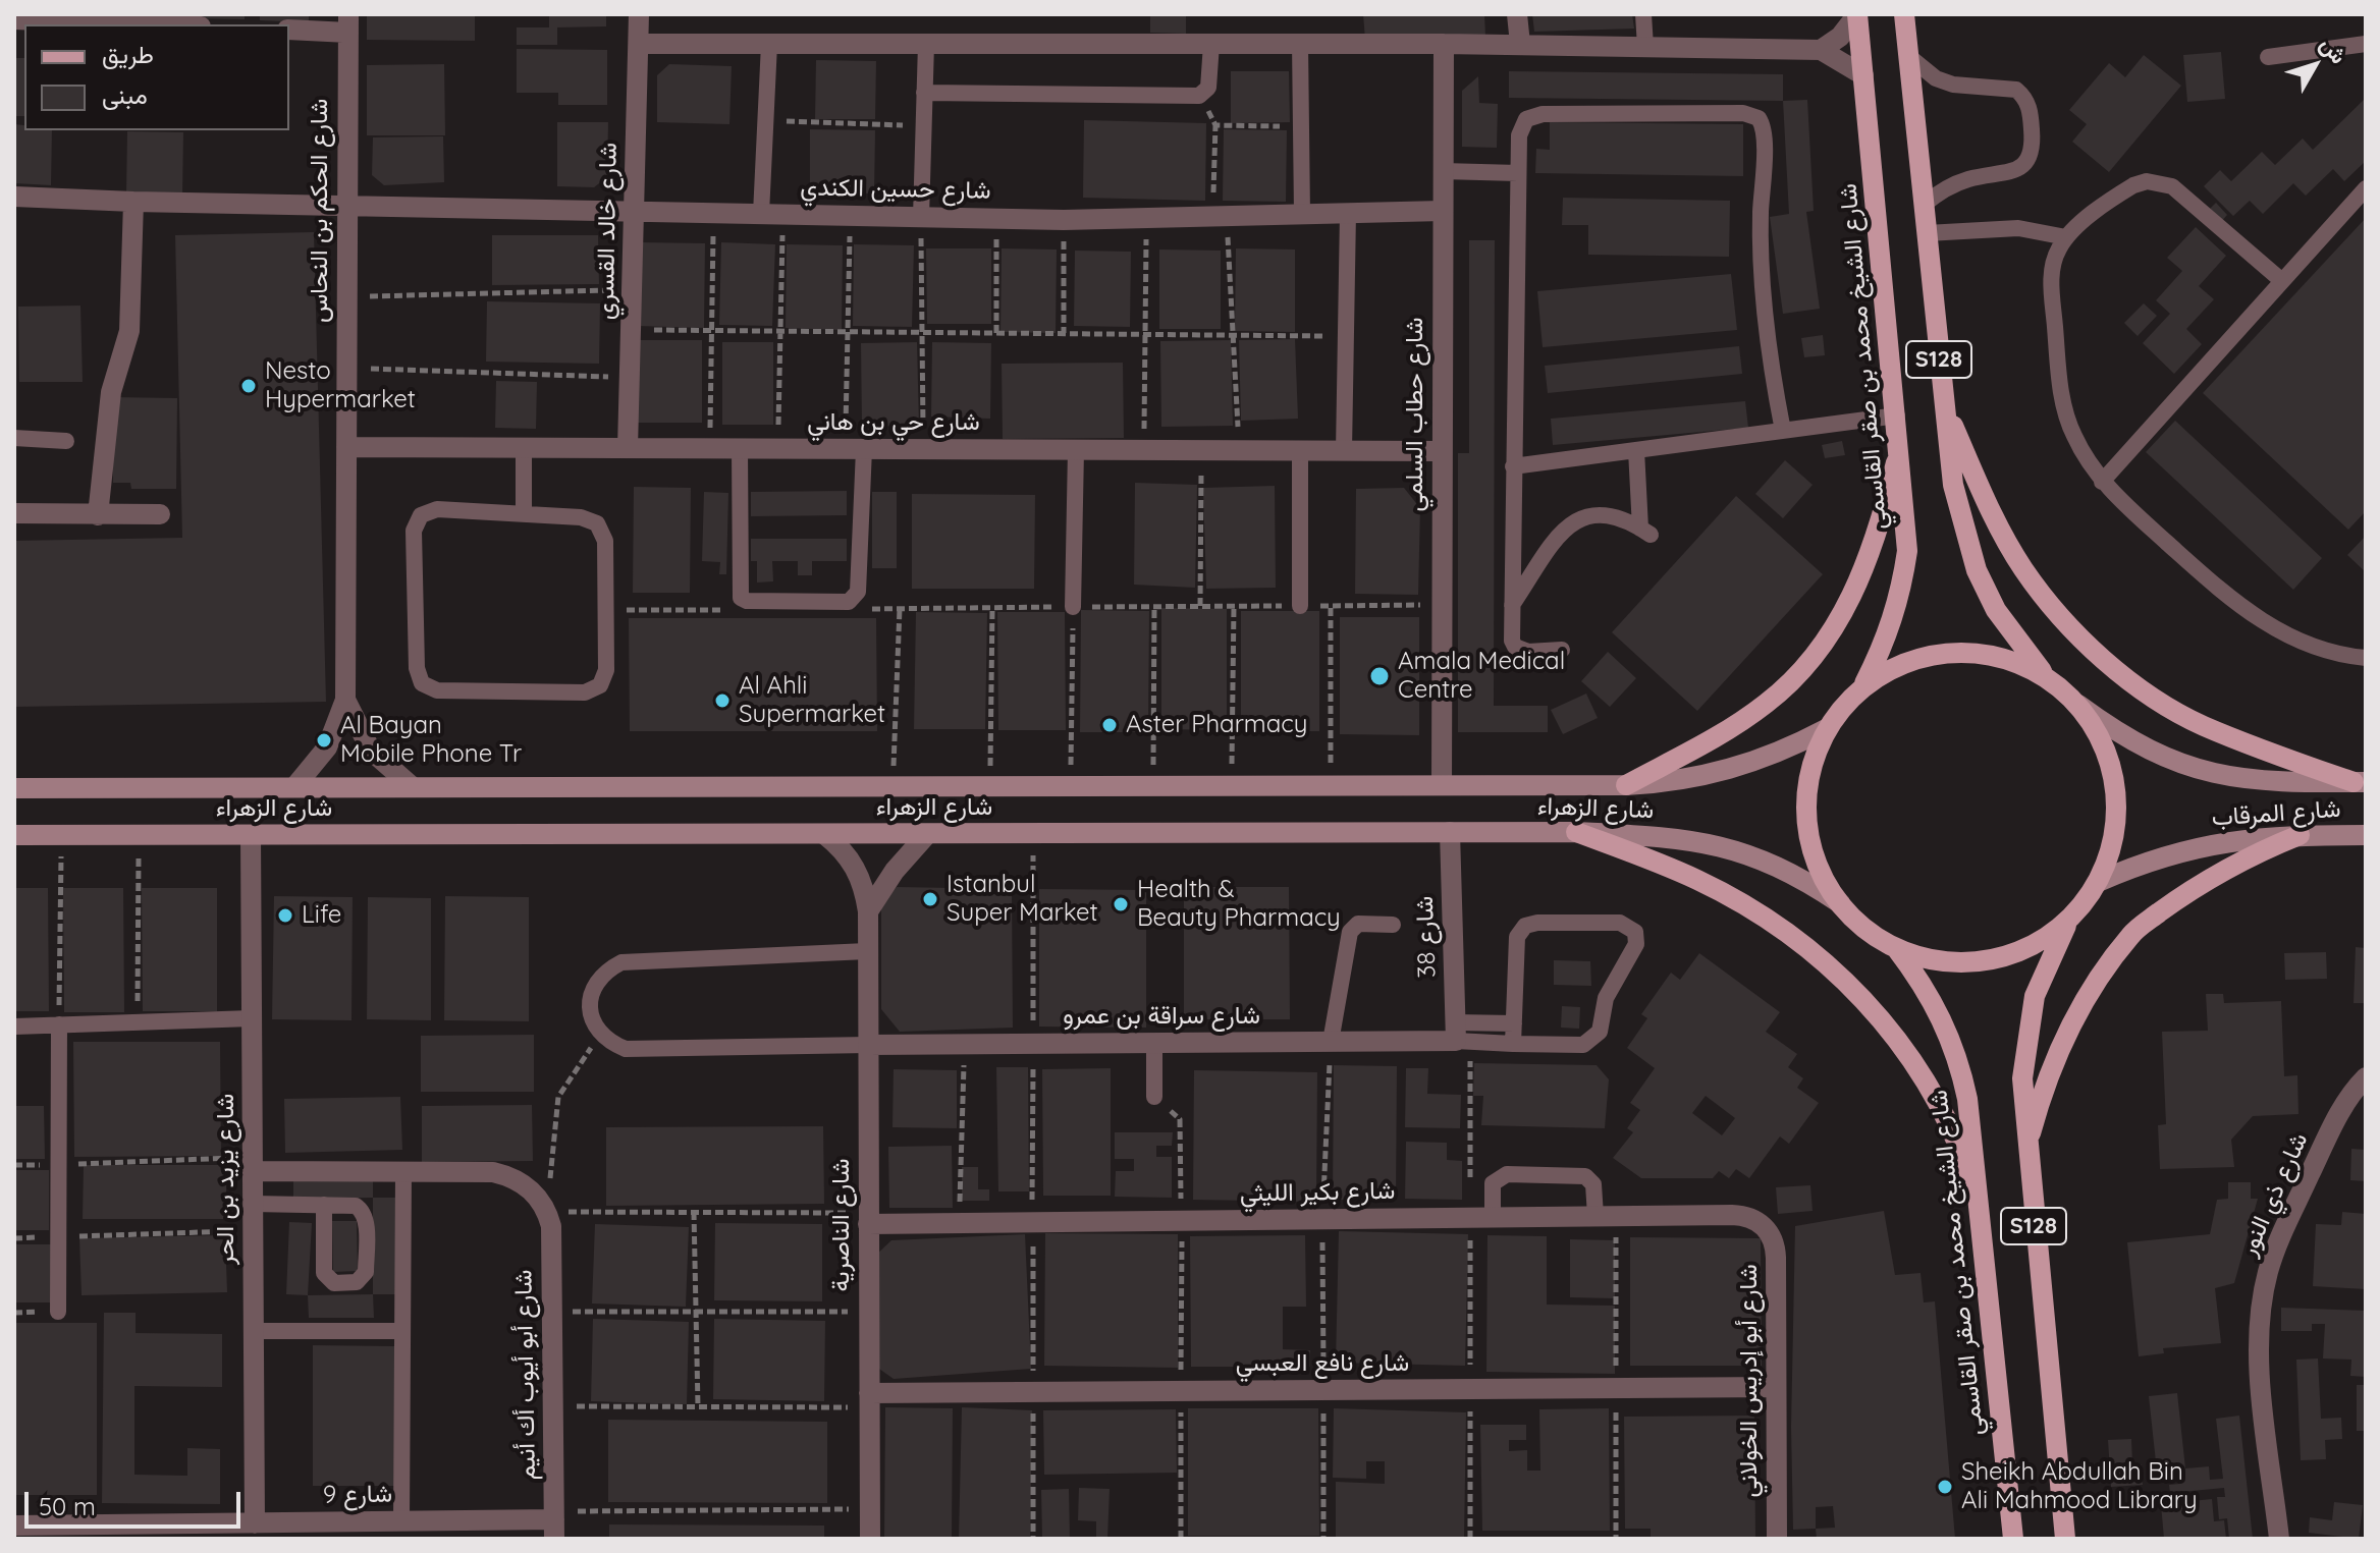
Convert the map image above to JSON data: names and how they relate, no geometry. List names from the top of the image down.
{
  "streets": {
    "main road": [
      "شارع الشيخ محمد بن صقر القاسمي",
      "S128",
      "شارع الزهراء",
      "شارع المرقاب"
    ],
    "street": [
      "شارع حسين الكندي",
      "شارع الحكم بن النحاس",
      "شارع خالد القسري",
      "شارع حطاب السلمي",
      "شارع حي بن هاني",
      "شارع 38",
      "شارع سراقة بن عمرو",
      "شارع يزيد بن الحر",
      "شارع بكير الليثي",
      "شارع ذي النور",
      "شارع الناصرية",
      "شارع نافع العبسي",
      "شارع أبو أيوب أك أنيم",
      "شارع أبو إدريس الخولاني",
      "شارع 9"
    ]
  },
  "crossings": [
    ["شارع حسين الكندي", "شارع الحكم بن النحاس"],
    ["شارع حسين الكندي", "شارع خالد القسري"],
    ["شارع حسين الكندي", "شارع حطاب السلمي"],
    ["شارع الحكم بن النحاس", "شارع حي بن هاني"],
    ["شارع الحكم بن النحاس", "شارع الزهراء"],
    ["شارع خالد القسري", "شارع حي بن هاني"],
    ["شارع حطاب السلمي", "شارع حي بن هاني"],
    ["شارع حطاب السلمي", "شارع الزهراء"],
    ["شارع الزهراء", "شارع 38"],
    ["شارع الزهراء", "شارع يزيد بن الحر"],
    ["شارع الزهراء", "شارع الناصرية"],
    ["شارع 38", "شارع سراقة بن عمرو"],
    ["شارع سراقة بن عمرو", "شارع الناصرية"],
    ["شارع يزيد بن الحر", "شارع 9"],
    ["شارع بكير الليثي", "شارع الناصرية"],
    ["شارع بكير الليثي", "شارع أبو إدريس الخولاني"],
    ["شارع الناصرية", "شارع نافع العبسي"],
    ["شارع نافع العبسي", "شارع أبو إدريس الخولاني"],
    ["شارع أبو أيوب أك أنيم", "شارع 9"]
  ],
  "places": [
    "Nesto Hypermarket",
    "Amala Medical Centre",
    "Al Ahli Supermarket",
    "Aster Pharmacy",
    "Al Bayan Mobile Phone Tr",
    "Istanbul Super Market",
    "Health & Beauty Pharmacy",
    "Life",
    "Sheikh Abdullah Bin Ali Mahmood Library"
  ],
  "legend": ["طريق", "مبنى"],
  "scale_bar": "50 m",
  "north": "top right"
}
